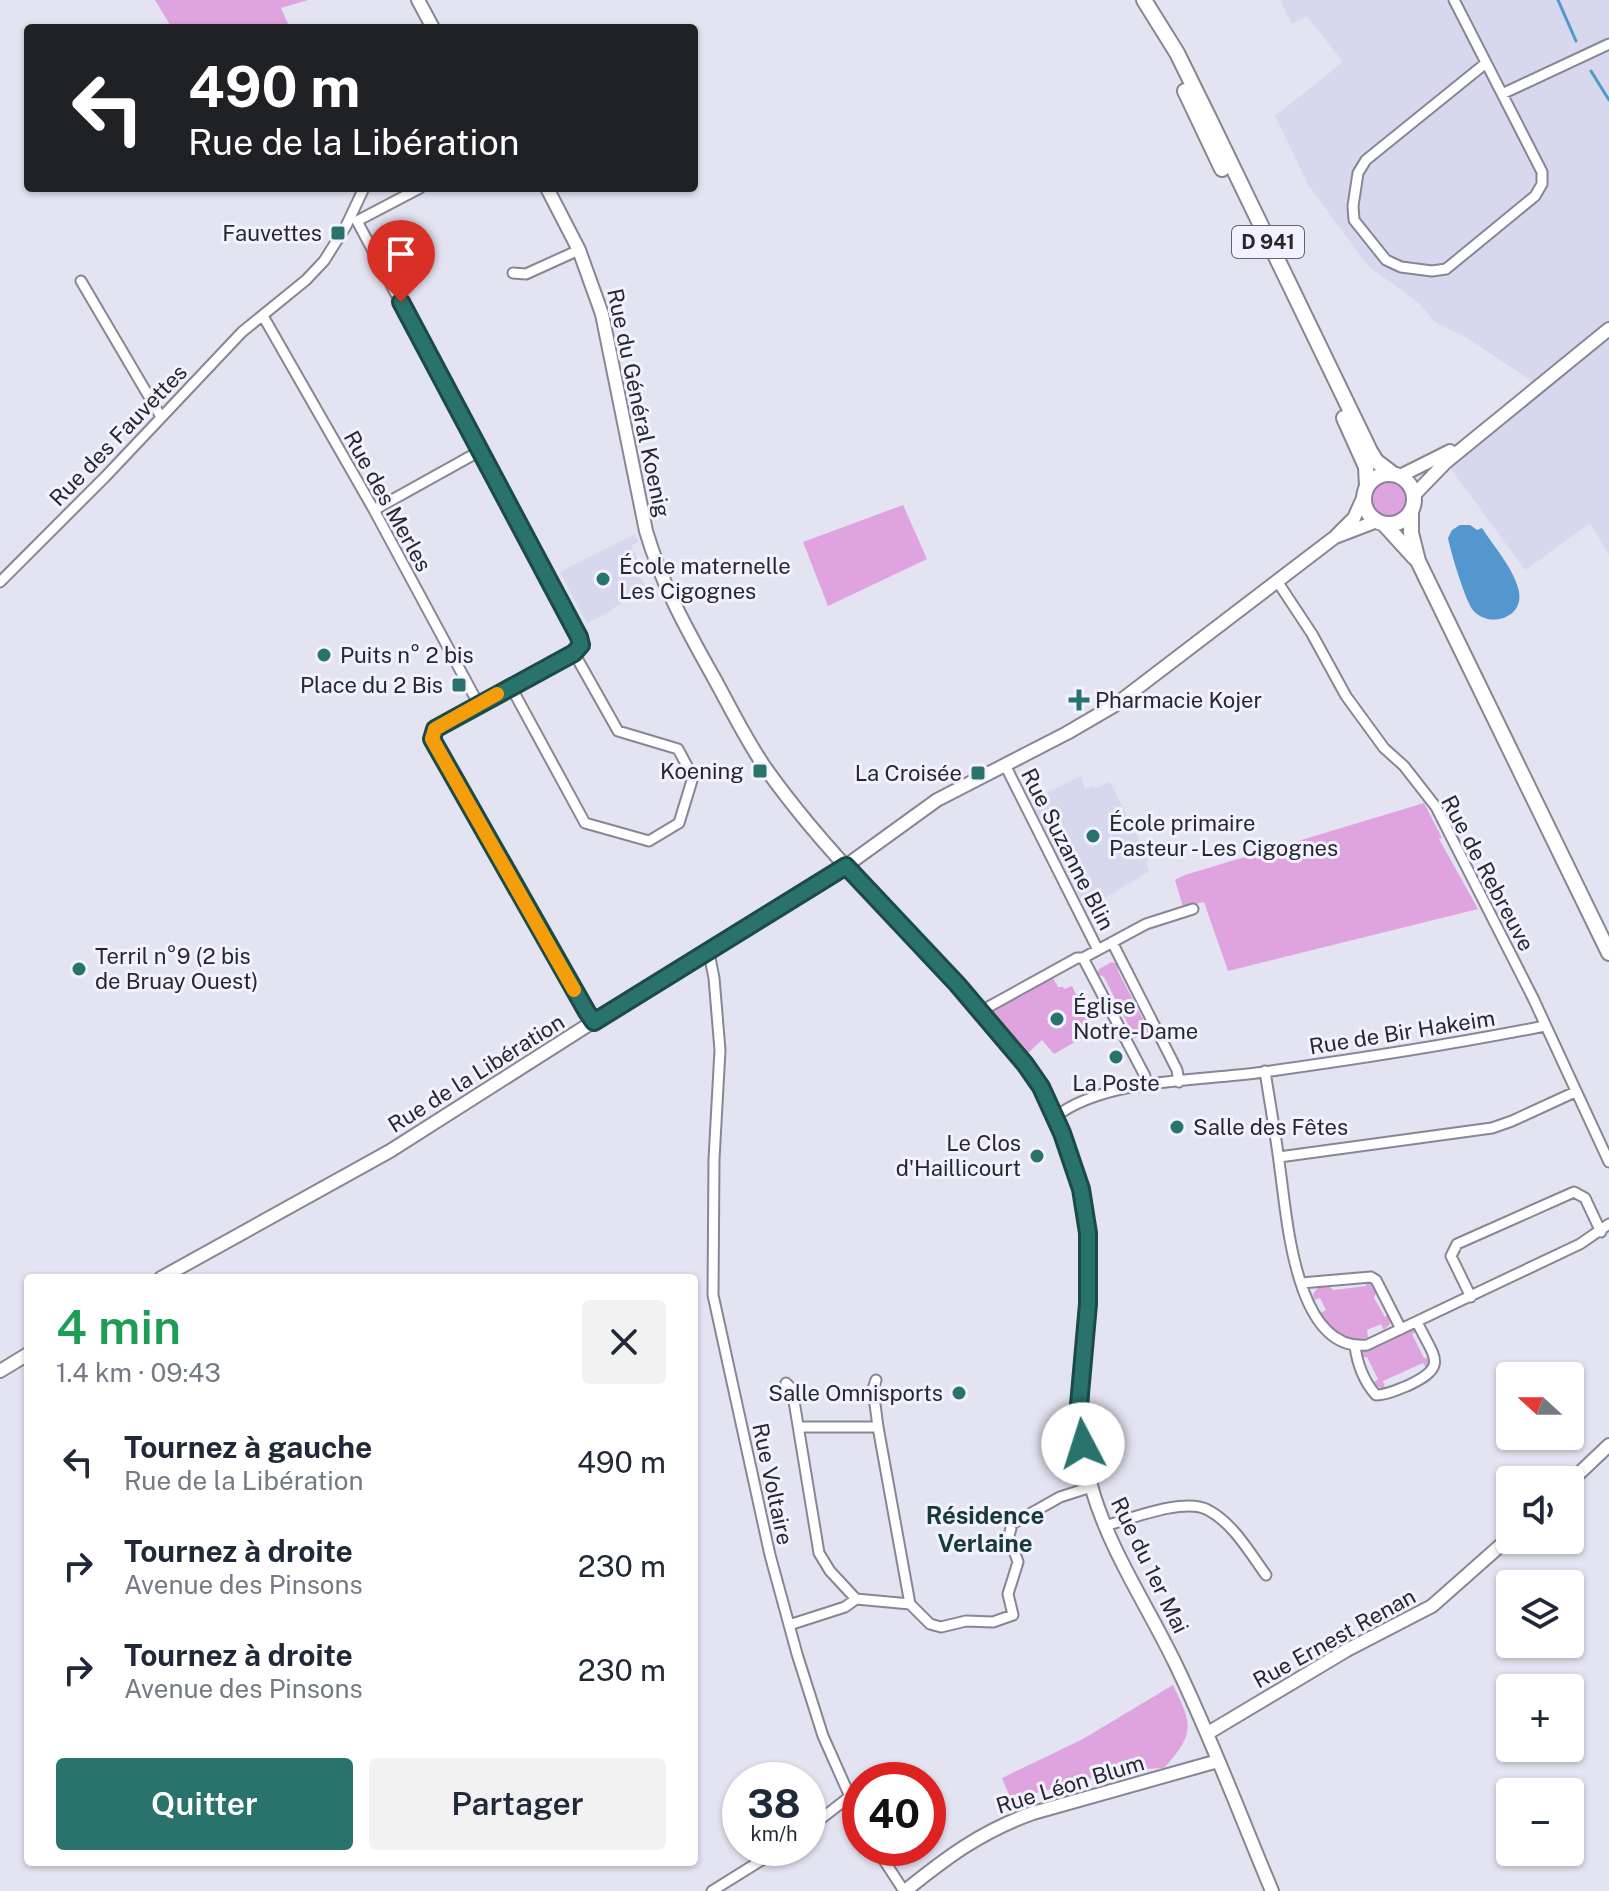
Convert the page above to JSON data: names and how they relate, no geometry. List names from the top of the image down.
{
  "streets": {
    "main road": ["D 941"],
    "street": [
      "Rue du Général Koenig",
      "Rue des Fauvettes",
      "Rue des Merles",
      "Rue Suzanne Blin",
      "Rue de Rebreuve",
      "Rue de Bir Hakeim",
      "Rue de la Libération",
      "Rue Voltaire",
      "Rue du 1er Mai",
      "Rue Ernest Renan",
      "Rue Léon Blum"
    ]
  },
  "crossings": [
    ["Rue du Général Koenig", "Rue de la Libération"],
    ["Rue du Général Koenig", "Rue du 1er Mai"],
    ["Rue des Fauvettes", "Rue des Merles"],
    ["Rue Suzanne Blin", "Rue de la Libération"],
    ["Rue de Rebreuve", "Rue de Bir Hakeim"],
    ["Rue de Rebreuve", "Rue de la Libération"],
    ["Rue de Bir Hakeim", "Rue du 1er Mai"],
    ["Rue de la Libération", "Rue Voltaire"],
    ["Rue de la Libération", "Rue du 1er Mai"],
    ["Rue du 1er Mai", "Rue Ernest Renan"],
    ["Rue du 1er Mai", "Rue Léon Blum"]
  ],
  "districts": ["Résidence Verlaine"],
  "places": {
    "transit": [
      "Fauvettes",
      "Place du 2 Bis",
      "Koening",
      "La Croisée"
    ],
    "other": [
      "École maternelle Les Cigognes",
      "Puits n° 2 bis",
      "École primaire Pasteur - Les Cigognes",
      "Terril n°9 (2 bis de Bruay Ouest)",
      "Église Notre-Dame",
      "La Poste",
      "Salle des Fêtes",
      "Le Clos d'Haillicourt",
      "Salle Omnisports"
    ],
    "health": ["Pharmacie Kojer"]
  },
  "north": "left",
  "page": {
    "turn": ["490 m", "Rue de la Libération"],
    "heading": ["4 min", "1.4 km · 09:43"],
    "map_buttons": ["+", "−"],
    "list": [
      {
        "name": "Tournez à gauche",
        "note": "Rue de la Libération",
        "value": "490 m"
      },
      {
        "name": "Tournez à droite",
        "note": "Avenue des Pinsons",
        "value": "230 m"
      },
      {
        "name": "Tournez à droite",
        "note": "Avenue des Pinsons",
        "value": "230 m"
      }
    ],
    "buttons": ["Quitter", "Partager"],
    "speed": "38 km/h",
    "limit": "40"
  }
}
